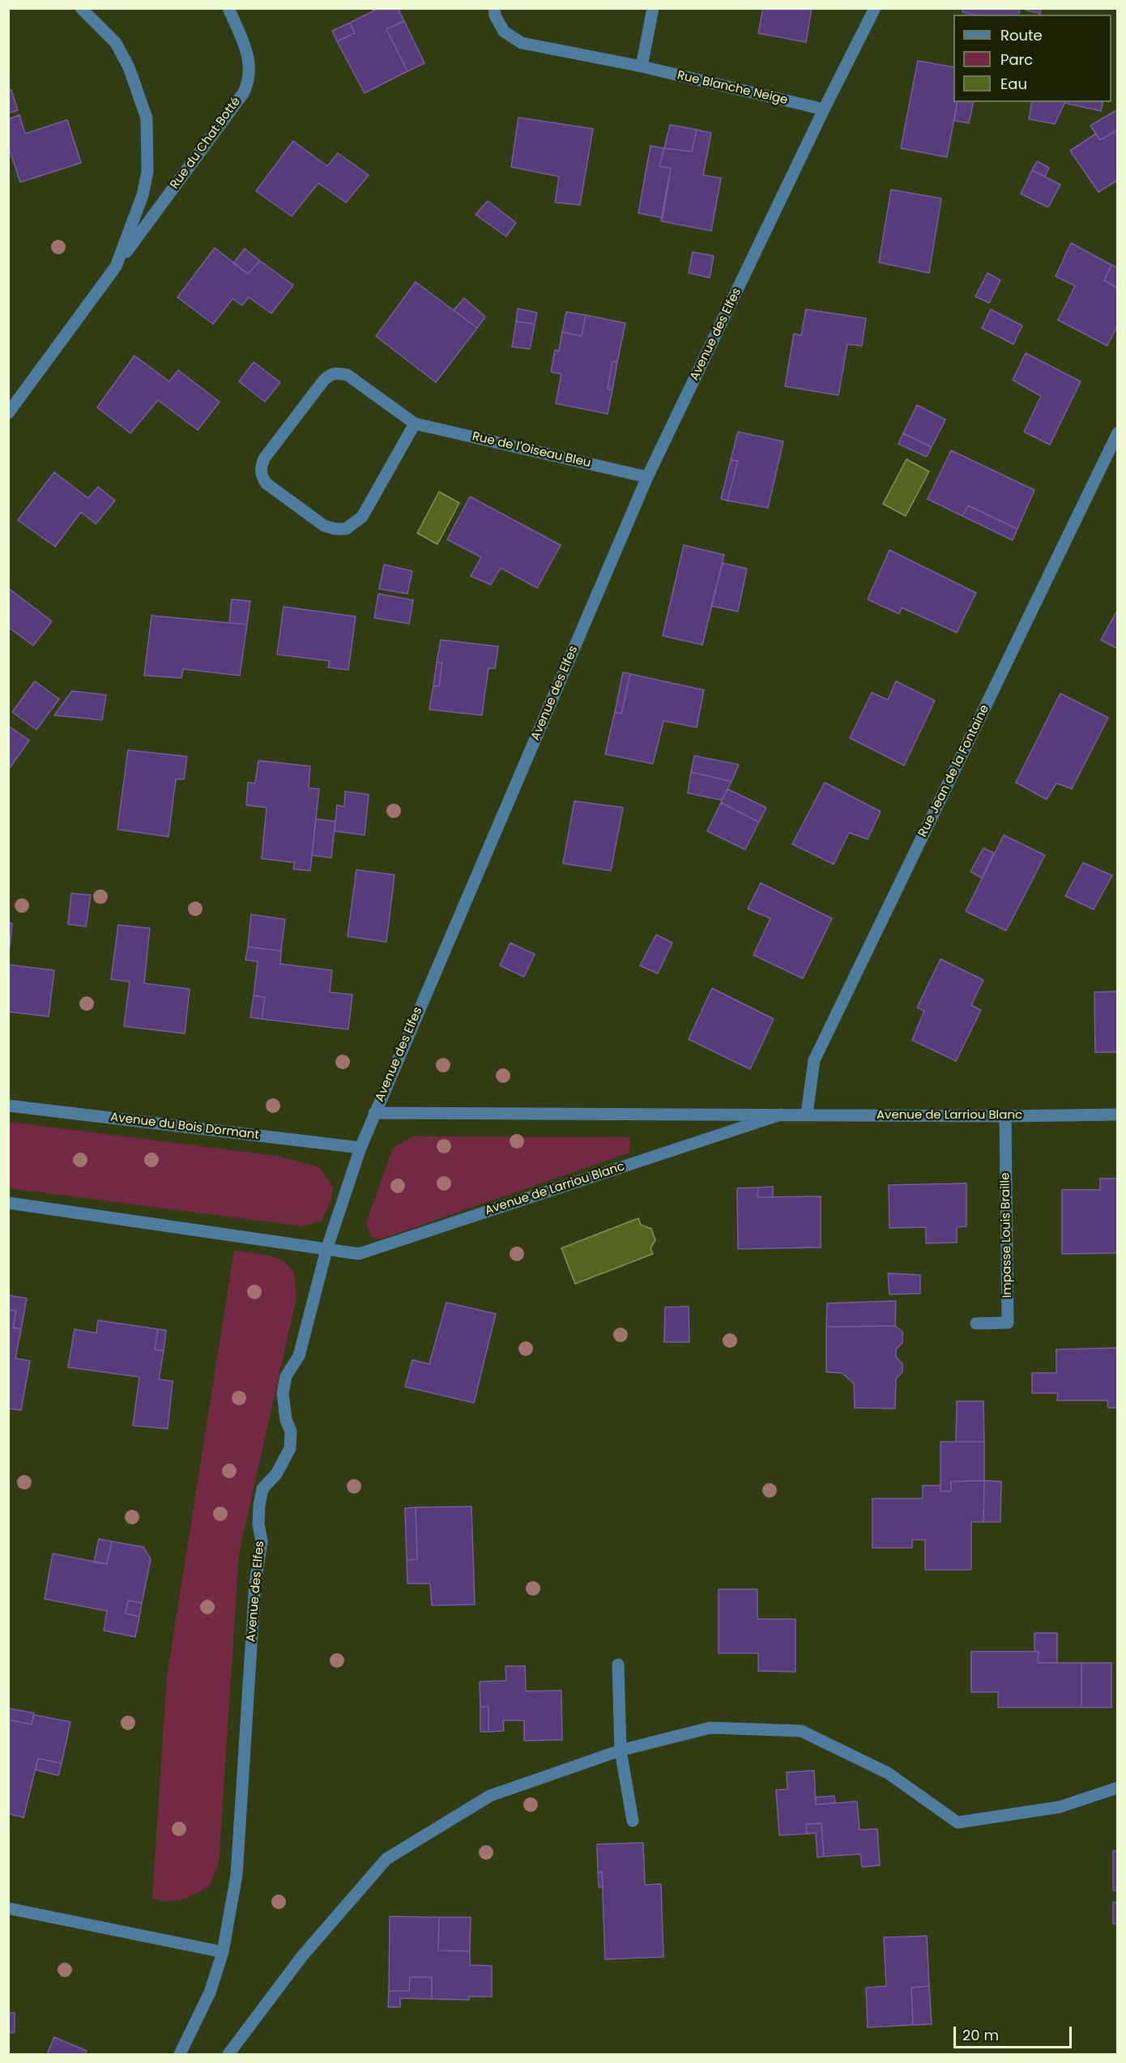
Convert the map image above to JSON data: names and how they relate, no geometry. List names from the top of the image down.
{
  "streets": {
    "street": [
      "Rue Blanche Neige",
      "Rue du Chat Botté",
      "Avenue des Elfes",
      "Rue de l'Oiseau Bleu",
      "Rue Jean de la Fontaine",
      "Avenue de Larriou Blanc",
      "Avenue du Bois Dormant",
      "Impasse Louis Braille"
    ]
  },
  "crossings": [
    ["Rue Blanche Neige", "Avenue des Elfes"],
    ["Avenue des Elfes", "Rue de l'Oiseau Bleu"],
    ["Avenue des Elfes", "Avenue de Larriou Blanc"],
    ["Avenue des Elfes", "Avenue du Bois Dormant"],
    ["Rue Jean de la Fontaine", "Avenue de Larriou Blanc"],
    ["Avenue de Larriou Blanc", "Impasse Louis Braille"]
  ],
  "legend": ["Route", "Parc", "Eau"],
  "scale_bar": "20 m"
}
